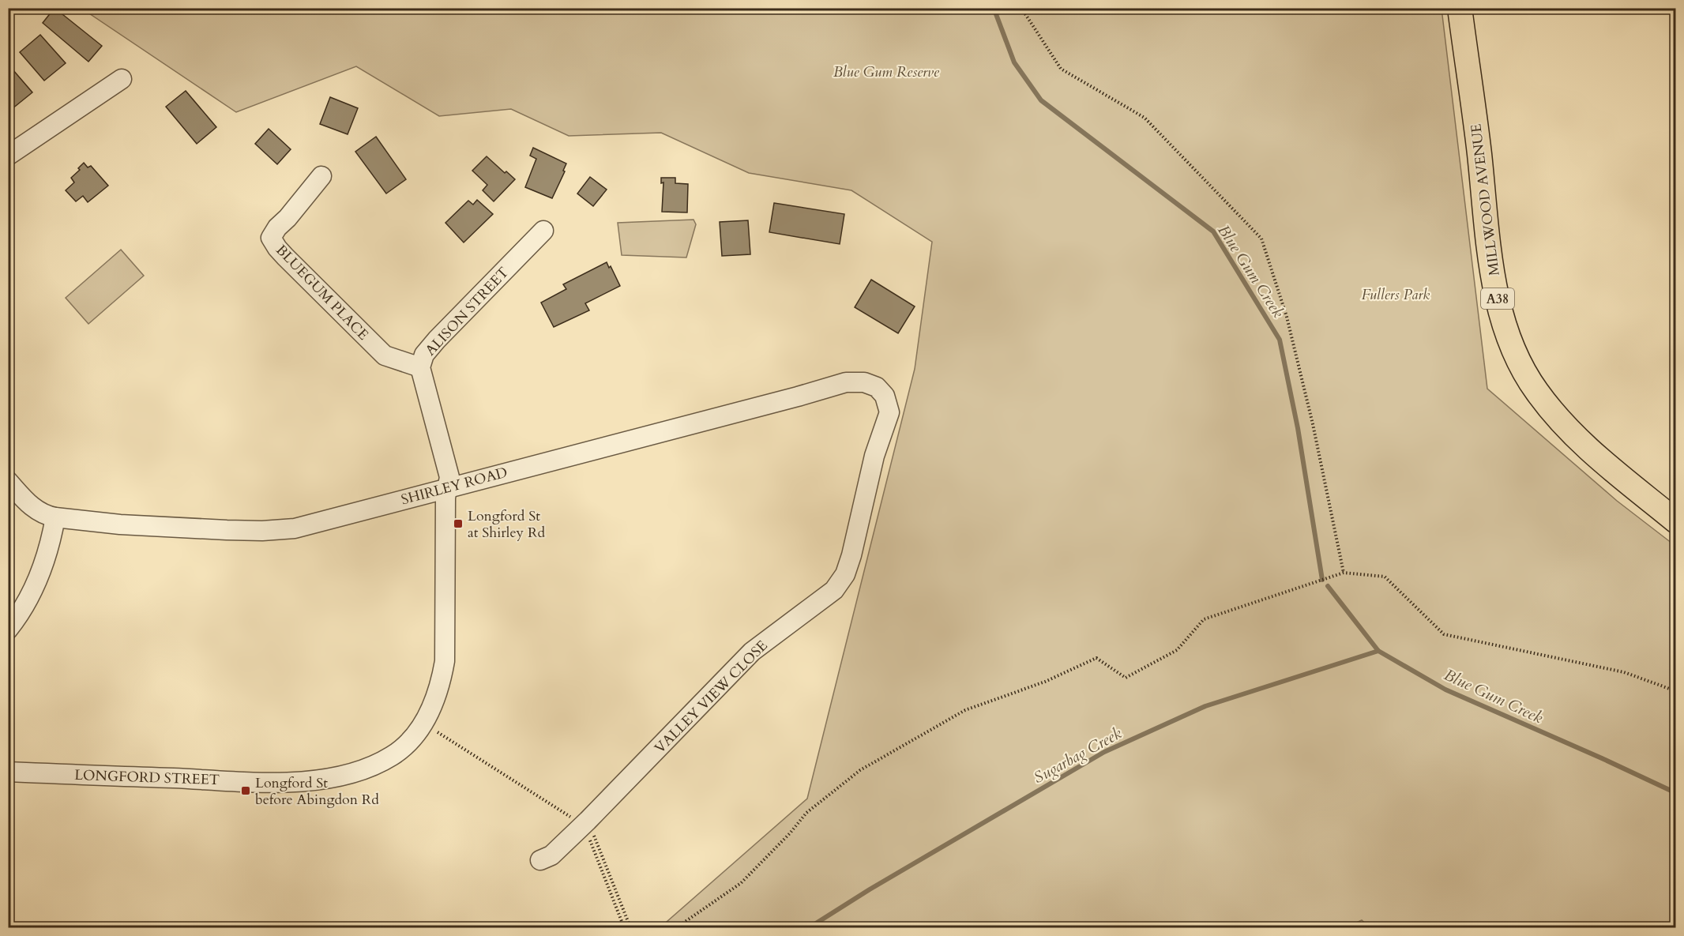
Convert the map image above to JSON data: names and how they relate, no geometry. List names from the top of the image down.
{
  "streets": {
    "main road": ["MILLWOOD AVENUE", "A38"],
    "street": [
      "BLUEGUM PLACE",
      "ALISON STREET",
      "SHIRLEY ROAD",
      "VALLEY VIEW CLOSE",
      "LONGFORD STREET"
    ]
  },
  "crossings": [
    ["BLUEGUM PLACE", "ALISON STREET"],
    ["ALISON STREET", "SHIRLEY ROAD"],
    ["ALISON STREET", "LONGFORD STREET"],
    ["SHIRLEY ROAD", "VALLEY VIEW CLOSE"],
    ["SHIRLEY ROAD", "LONGFORD STREET"]
  ],
  "water": ["Blue Gum Creek", "Sugarbag Creek"],
  "parks": ["Blue Gum Reserve", "Fullers Park"],
  "places": {
    "transit": ["Longford St at Shirley Rd", "Longford St before Abingdon Rd"]
  }
}
